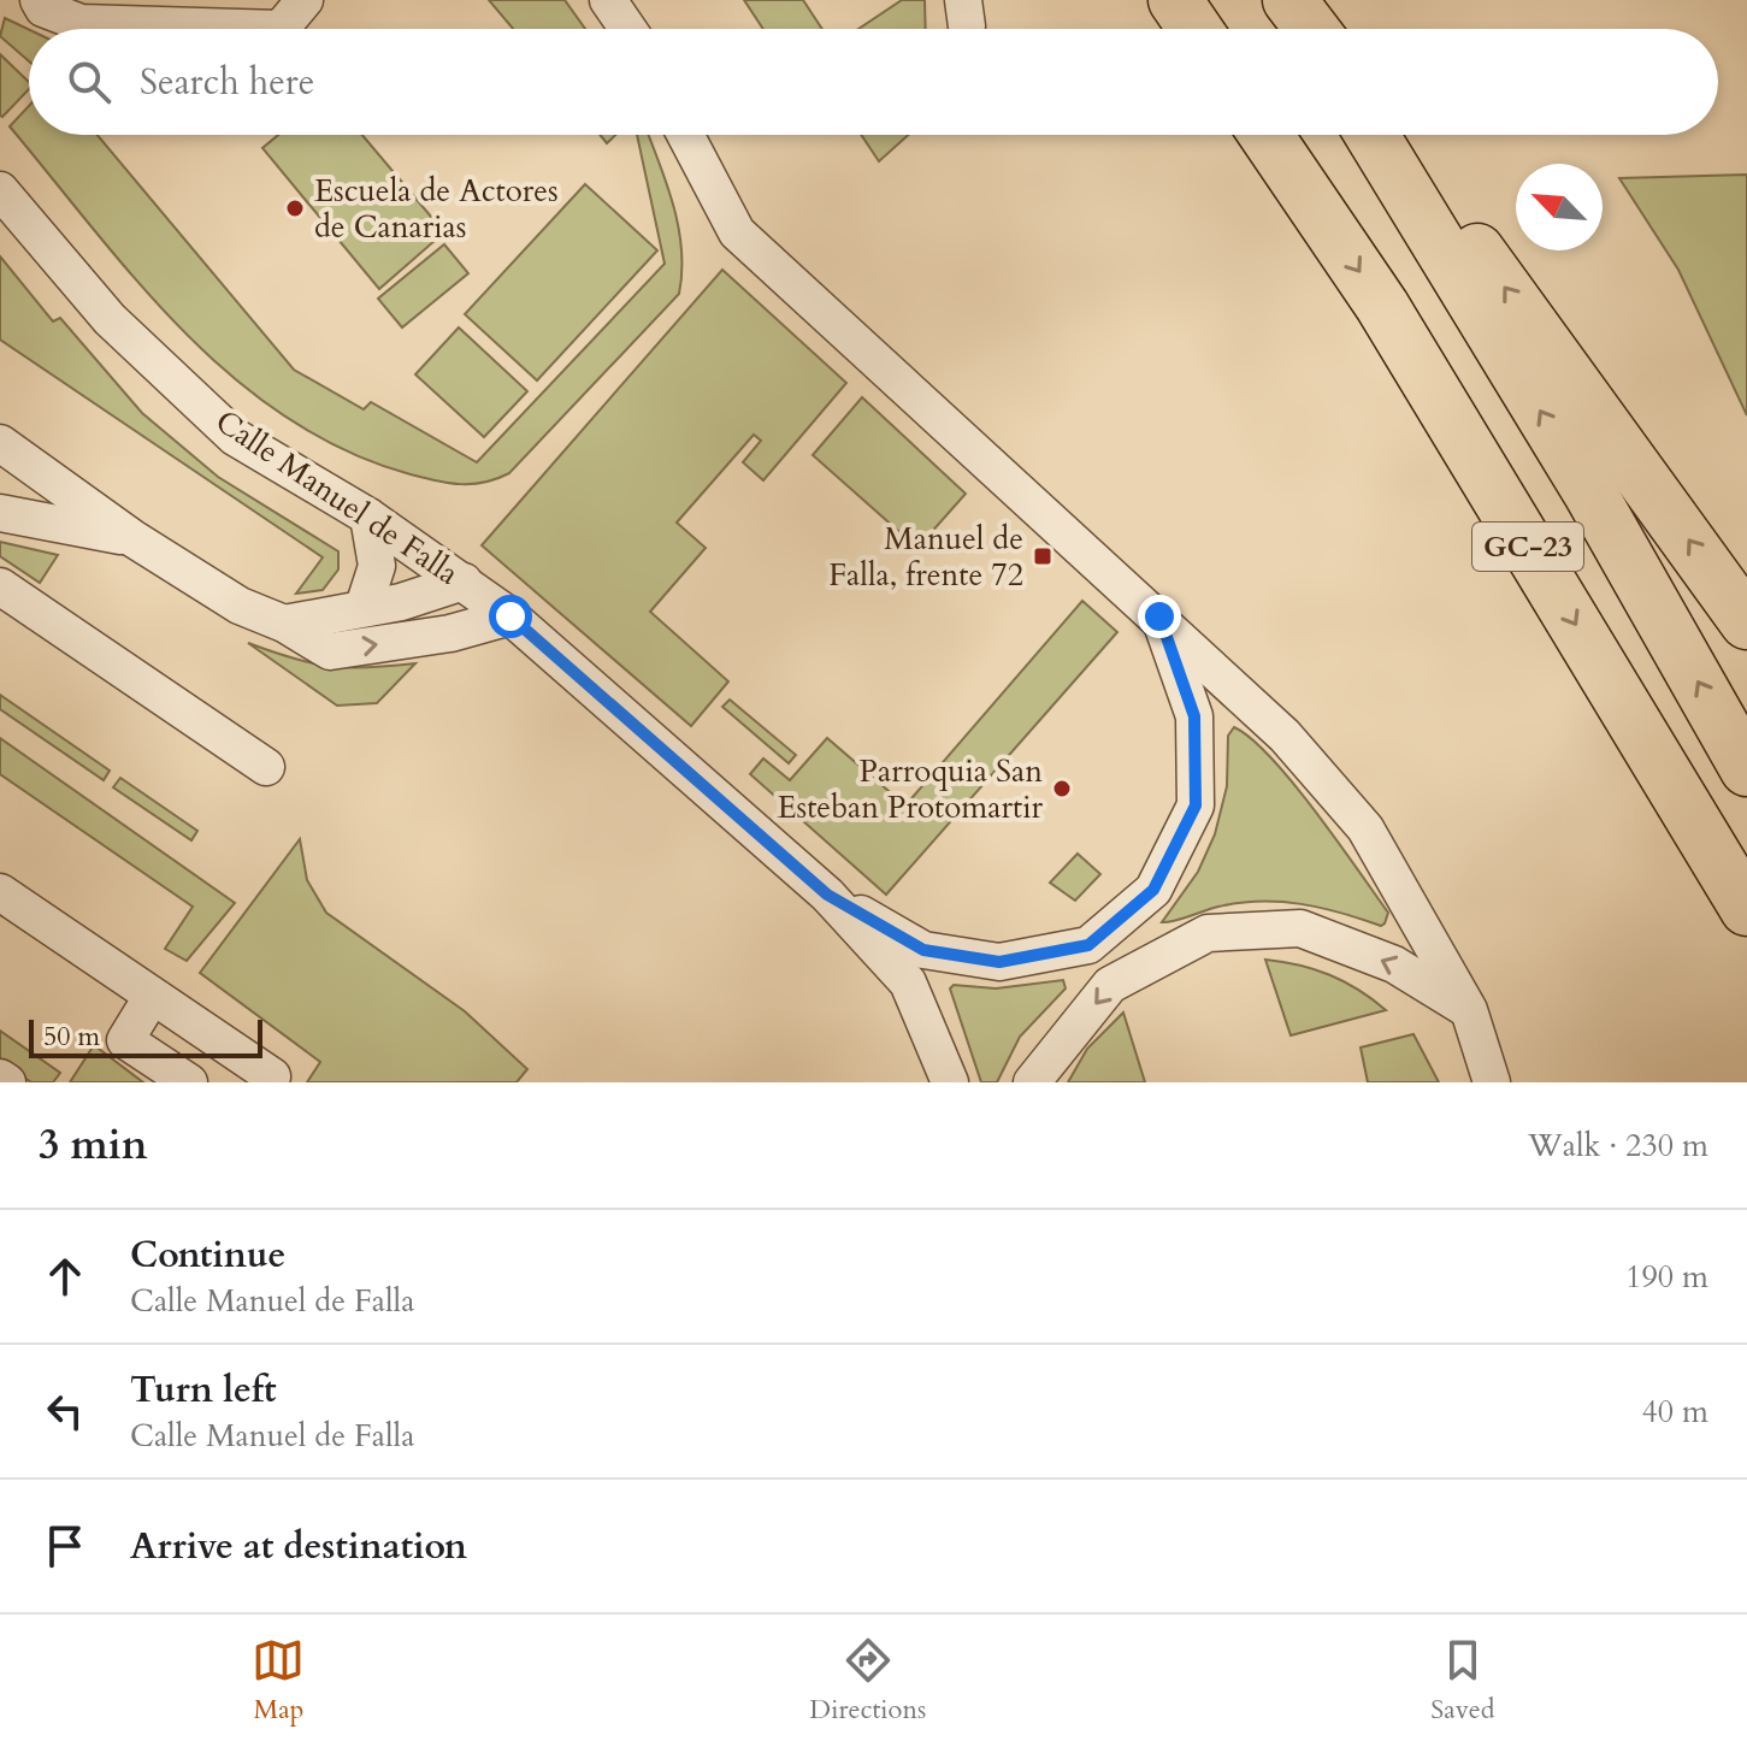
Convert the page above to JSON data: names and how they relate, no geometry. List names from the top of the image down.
{
  "streets": {
    "highway": ["GC-23"],
    "street": ["Calle Manuel de Falla"]
  },
  "places": {
    "other": ["Escuela de Actores de Canarias", "Parroquia San Esteban Protomartir"],
    "transit": ["Manuel de Falla, frente 72"]
  },
  "scale_bar": "50 m",
  "north": "top left",
  "page": {
    "search": "Search here",
    "scale": "50 m",
    "heading": ["3 min", "Walk · 230 m"],
    "list": [
      ["Continue", "Calle Manuel de Falla", "190 m"],
      ["Turn left", "Calle Manuel de Falla", "40 m"],
      "Arrive at destination"
    ],
    "nav": ["Map", "Directions", "Saved"]
  }
}
